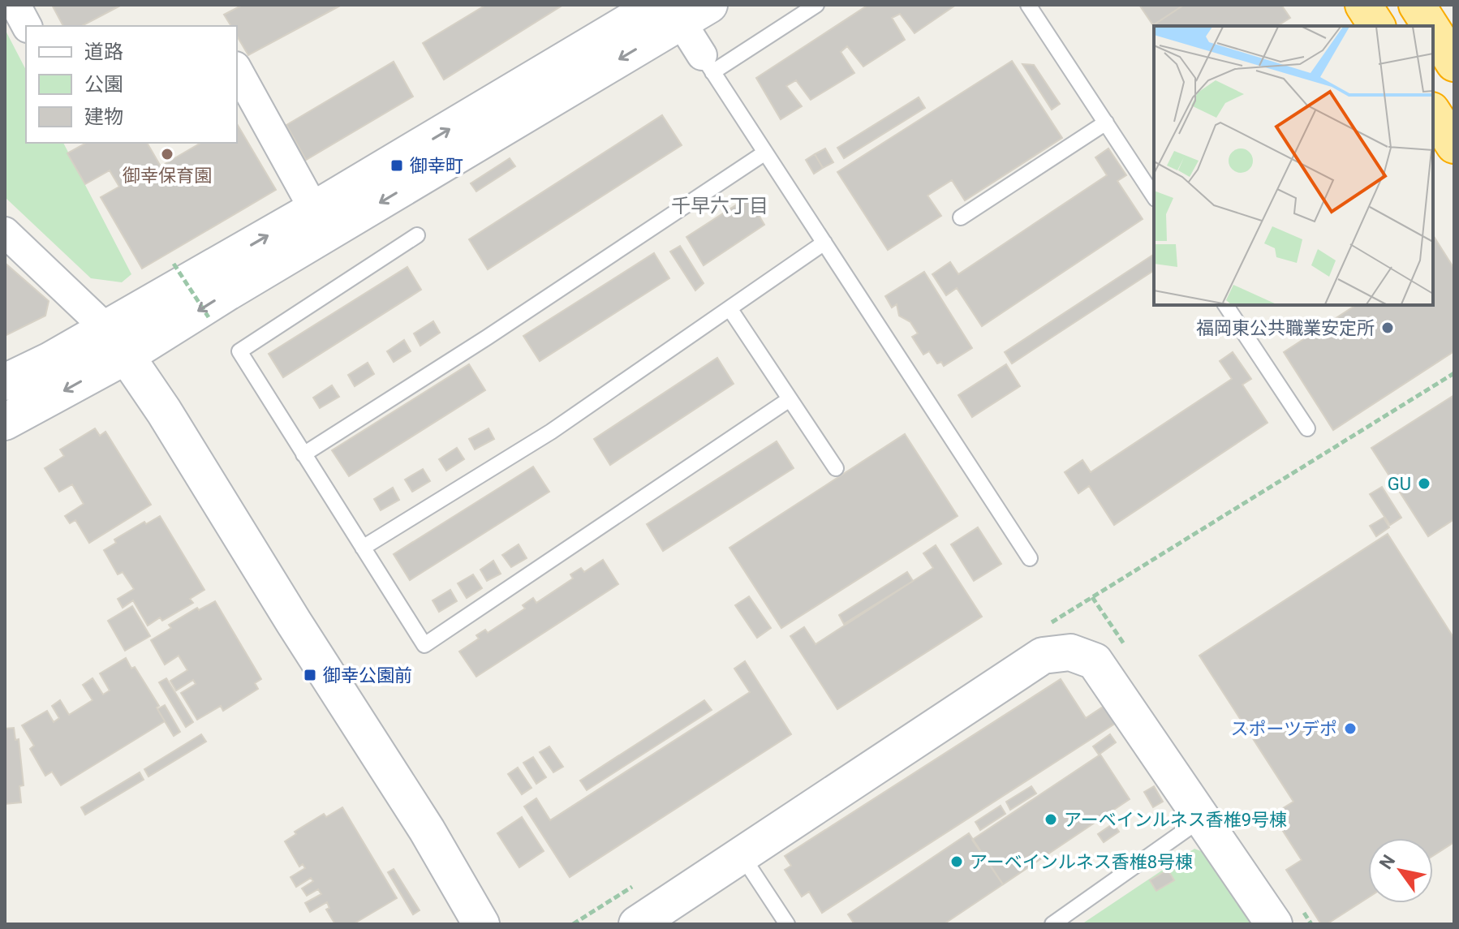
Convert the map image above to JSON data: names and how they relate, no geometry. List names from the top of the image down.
{
  "districts": ["千早六丁目"],
  "places": {
    "other": [
      "御幸保育園",
      "福岡東公共職業安定所",
      "GU",
      "スポーツデポ",
      "アーベインルネス香椎9号棟",
      "アーベインルネス香椎8号棟"
    ],
    "transit": ["御幸町", "御幸公園前"]
  },
  "legend": ["道路", "公園", "建物"],
  "north": "top left"
}
